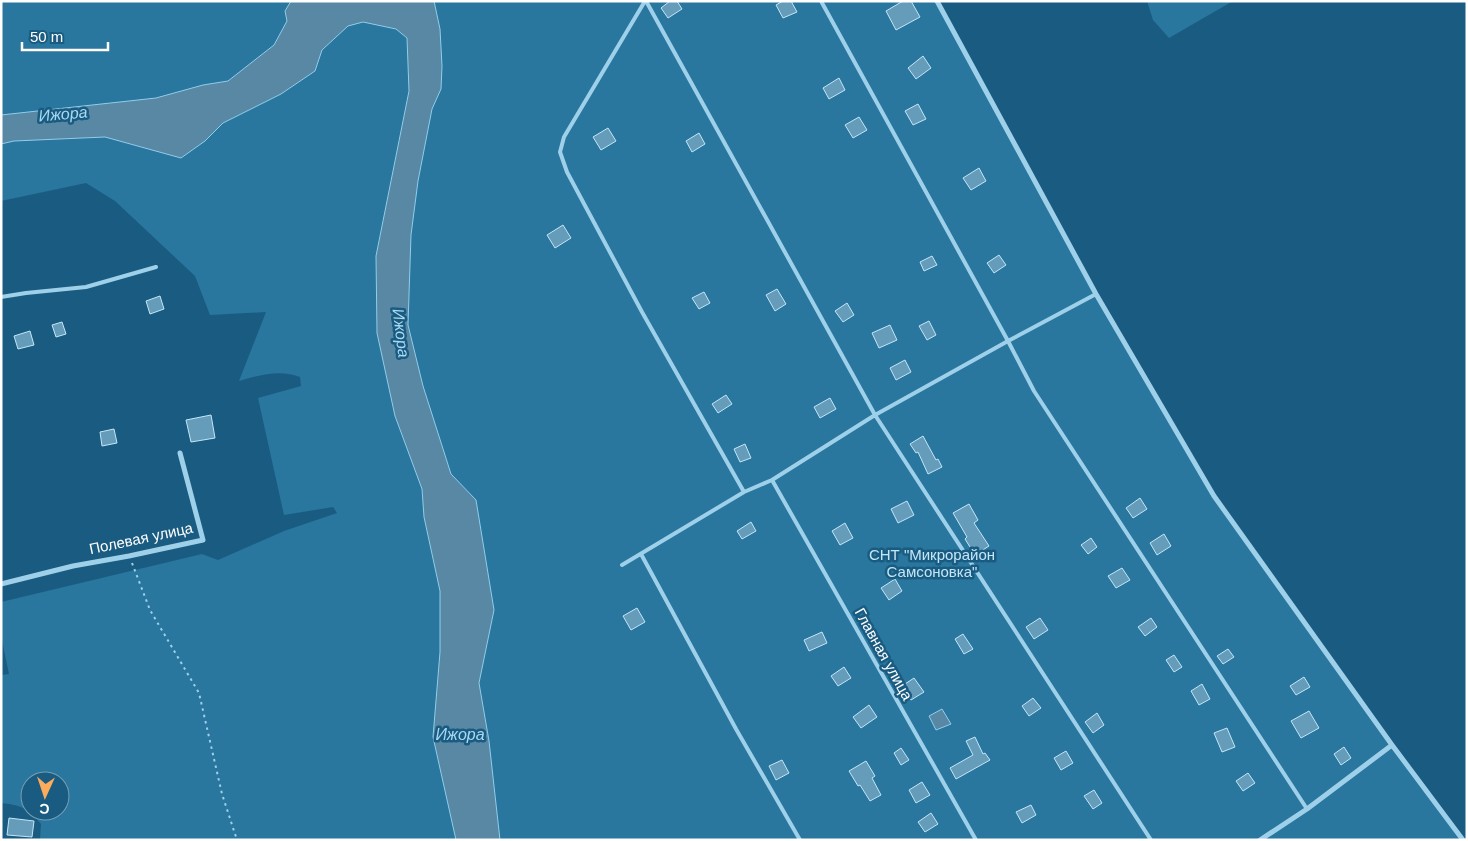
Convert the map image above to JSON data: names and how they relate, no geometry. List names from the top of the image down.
{
  "streets": {
    "street": ["Полевая улица"],
    "lane": ["Главная улица"]
  },
  "water": ["Ижора"],
  "parks": ["СНТ \"Микрорайон Самсоновка\""],
  "scale_bar": "50 m",
  "north": "bottom"
}
